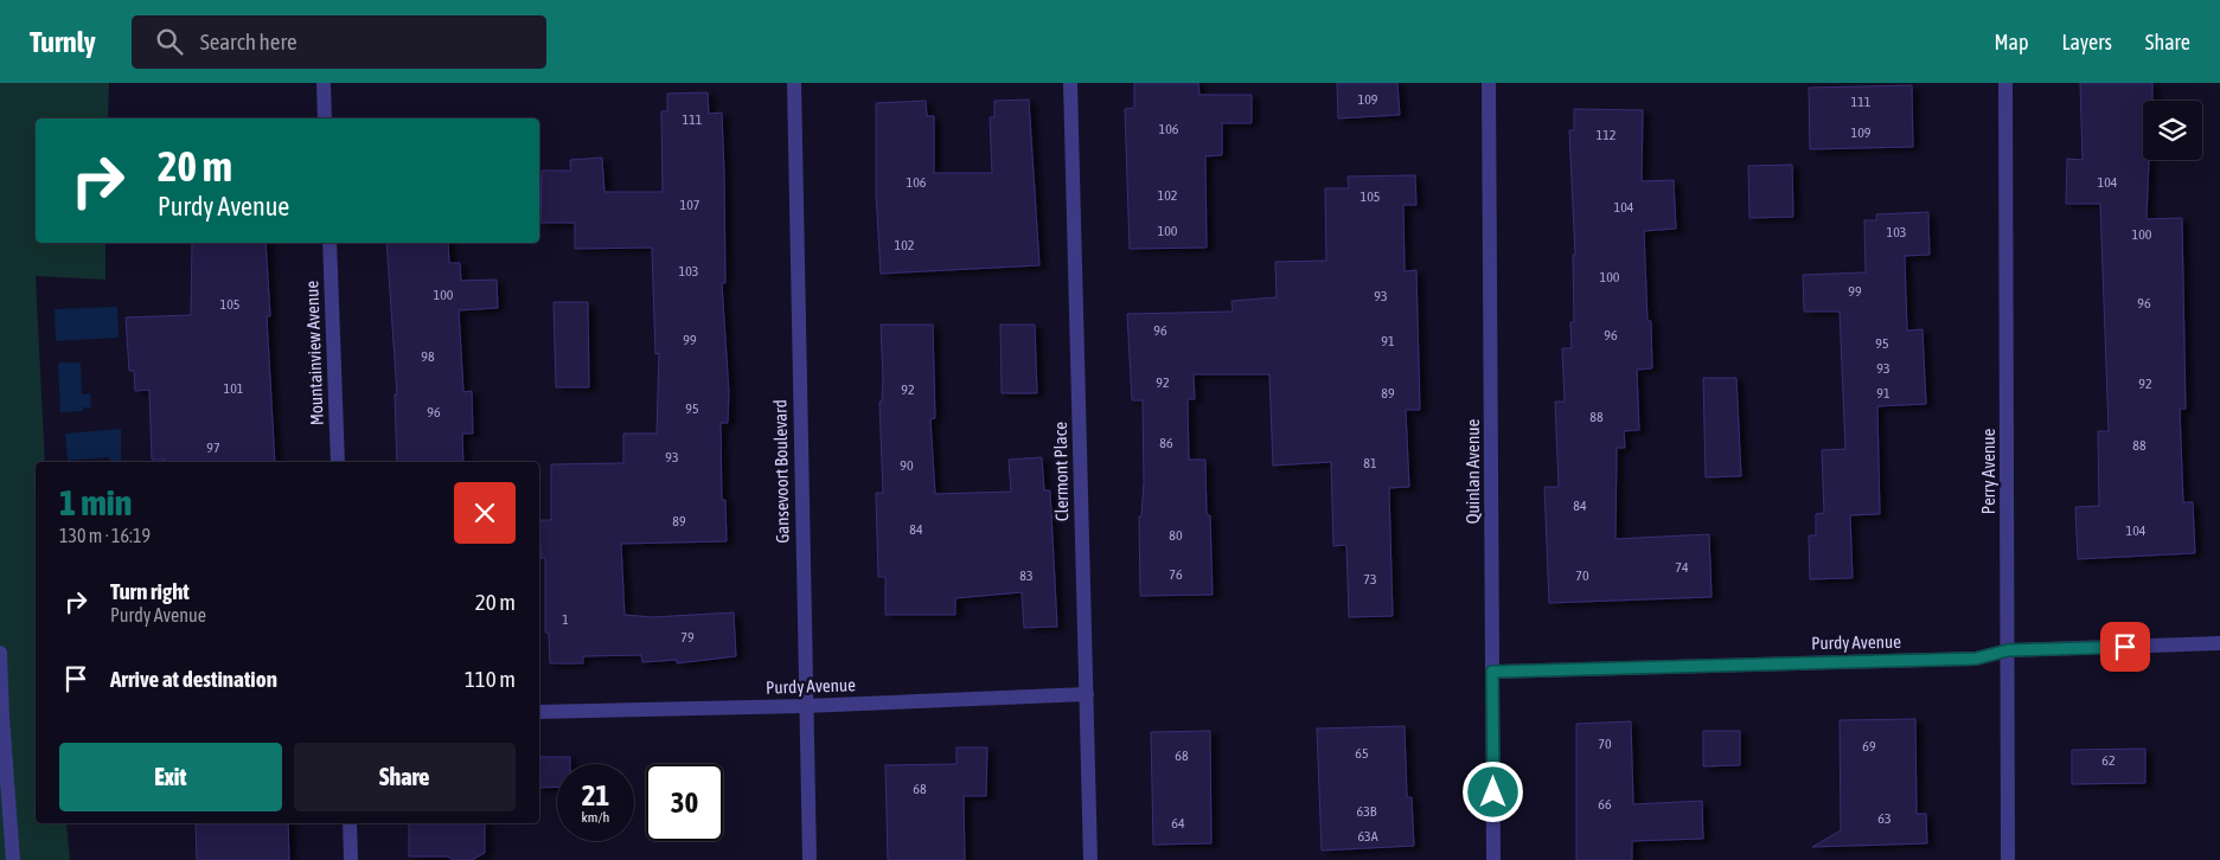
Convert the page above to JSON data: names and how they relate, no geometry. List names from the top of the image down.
{
  "streets": {
    "street": [
      "Mountainview Avenue",
      "Gansevoort Boulevard",
      "Clermont Place",
      "Quinlan Avenue",
      "Perry Avenue",
      "Purdy Avenue"
    ]
  },
  "crossings": [
    ["Gansevoort Boulevard", "Purdy Avenue"],
    ["Clermont Place", "Purdy Avenue"],
    ["Quinlan Avenue", "Purdy Avenue"],
    ["Perry Avenue", "Purdy Avenue"]
  ],
  "house_numbers": [
    "109",
    "111",
    "111",
    "106",
    "109",
    "112",
    "106",
    "104",
    "102",
    "105",
    "107",
    "104",
    "100",
    "103",
    "100",
    "102",
    "103",
    "100",
    "99",
    "100",
    "93",
    "96",
    "105",
    "96",
    "96",
    "99",
    "91",
    "95",
    "98",
    "93",
    "92",
    "92",
    "101",
    "92",
    "89",
    "91",
    "95",
    "96",
    "88",
    "86",
    "88",
    "97",
    "93",
    "81",
    "90",
    "84",
    "89",
    "84",
    "104",
    "80",
    "74",
    "76",
    "83",
    "70",
    "73",
    "1",
    "79",
    "70",
    "69",
    "65",
    "68",
    "62",
    "68",
    "66",
    "63B",
    "63",
    "64",
    "63A"
  ],
  "page": {
    "header": "Turnly",
    "search": "Search here",
    "nav": ["Map", "Layers", "Share"],
    "turn": ["20 m", "Purdy Avenue"],
    "heading": ["1 min", "130 m · 16:19"],
    "list": [
      {
        "name": "Turn right",
        "note": "Purdy Avenue",
        "value": "20 m"
      },
      {
        "name": "Arrive at destination",
        "value": "110 m"
      }
    ],
    "buttons": ["Exit", "Share"],
    "speed": "21 km/h",
    "limit": "30"
  }
}
